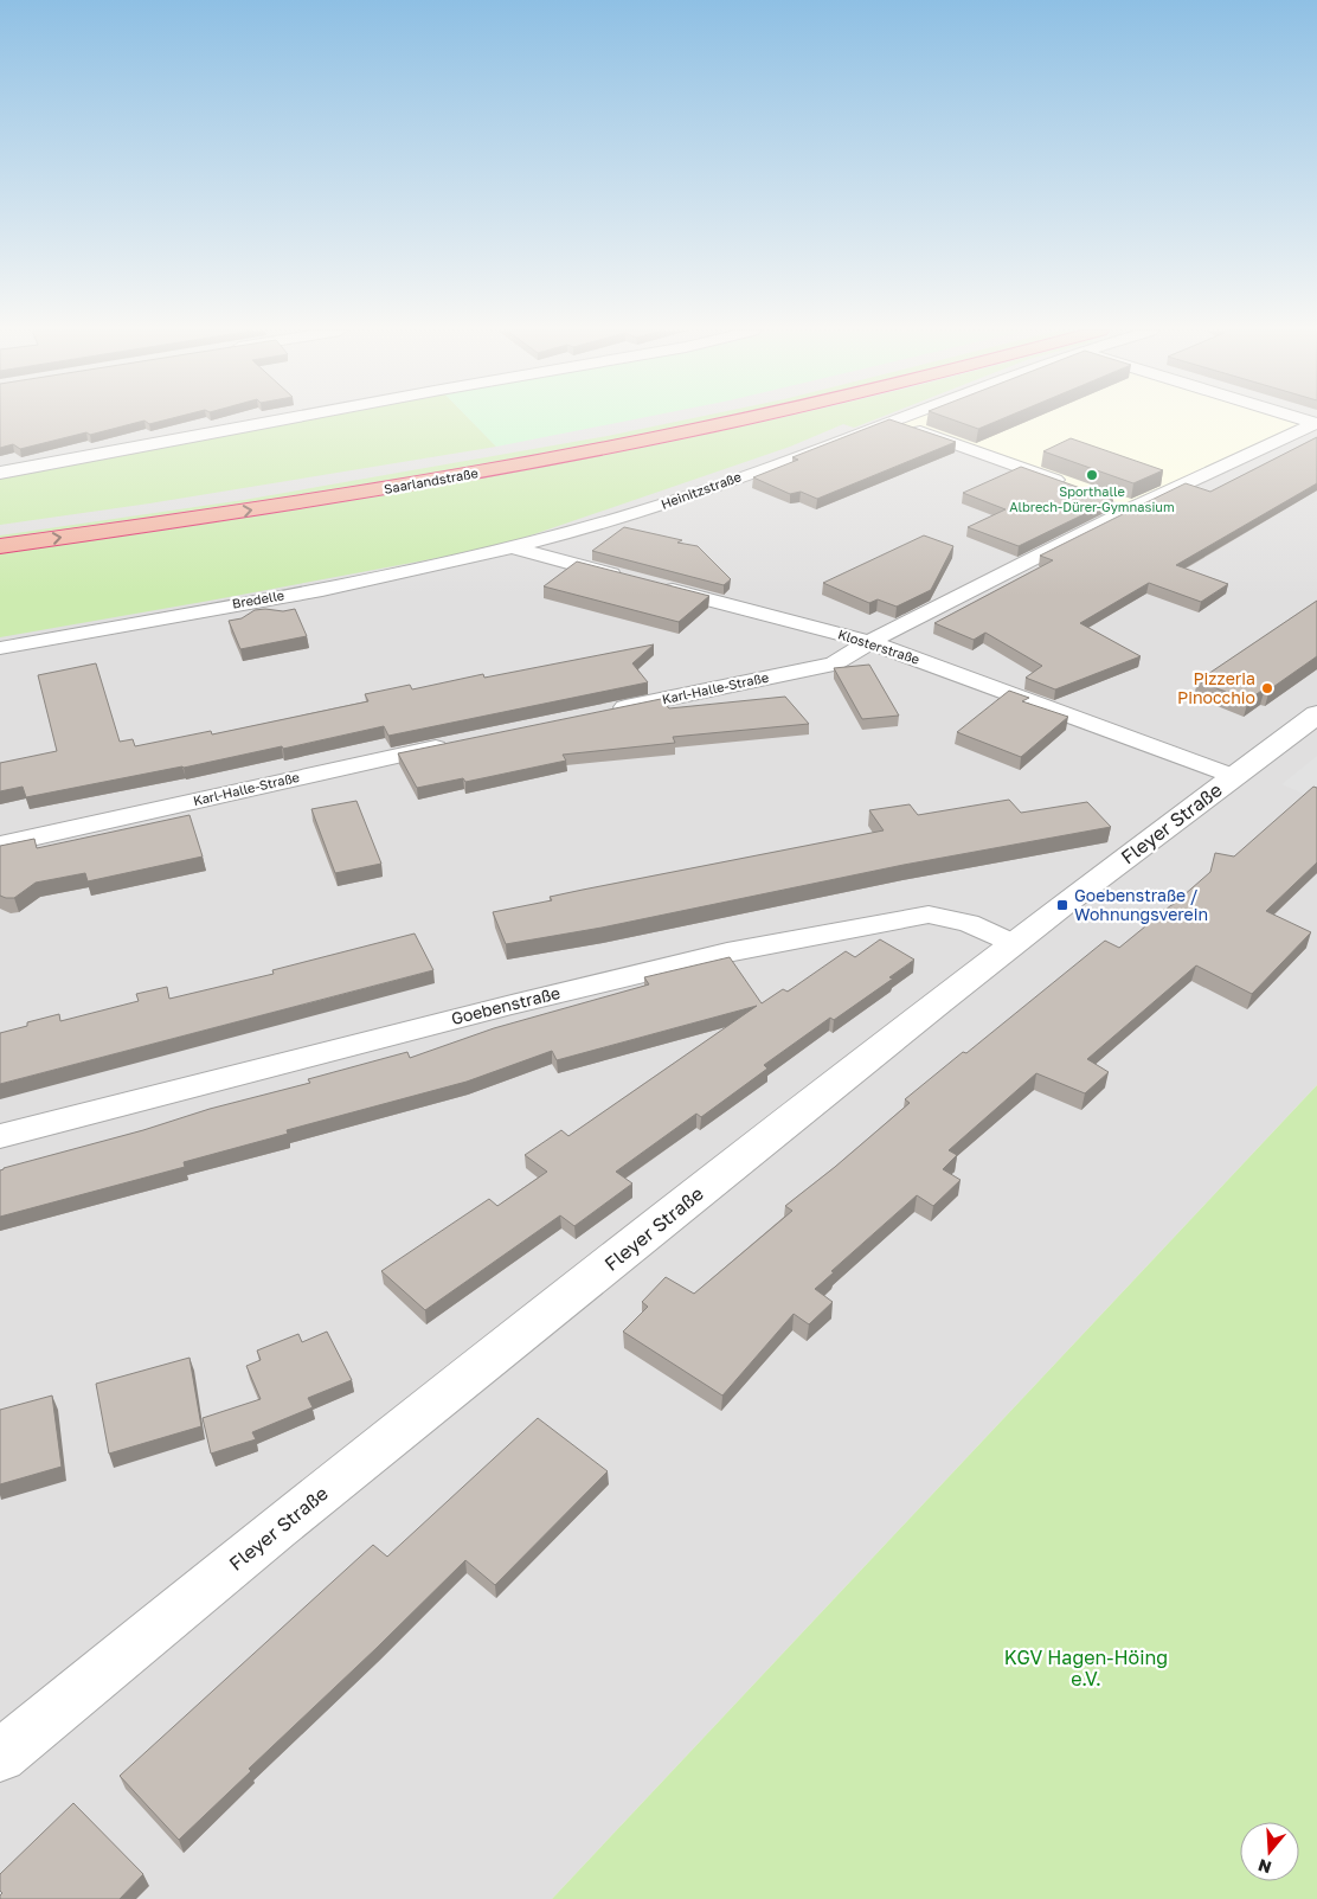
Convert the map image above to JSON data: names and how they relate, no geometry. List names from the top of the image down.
{
  "streets": {
    "highway": ["Saarlandstraße"],
    "street": [
      "Heinitzstraße",
      "Bredelle",
      "Klosterstraße",
      "Karl-Halle-Straße",
      "Fleyer Straße",
      "Goebenstraße"
    ]
  },
  "crossings": [
    ["Heinitzstraße", "Bredelle"],
    ["Klosterstraße", "Karl-Halle-Straße"],
    ["Klosterstraße", "Fleyer Straße"],
    ["Fleyer Straße", "Goebenstraße"]
  ],
  "parks": ["KGV Hagen-Höing e.V."],
  "places": {
    "other": ["Sporthalle Albrech-Dürer-Gymnasium", "Pizzeria Pinocchio"],
    "transit": ["Goebenstraße / Wohnungsverein"]
  },
  "north": "bottom"
}
